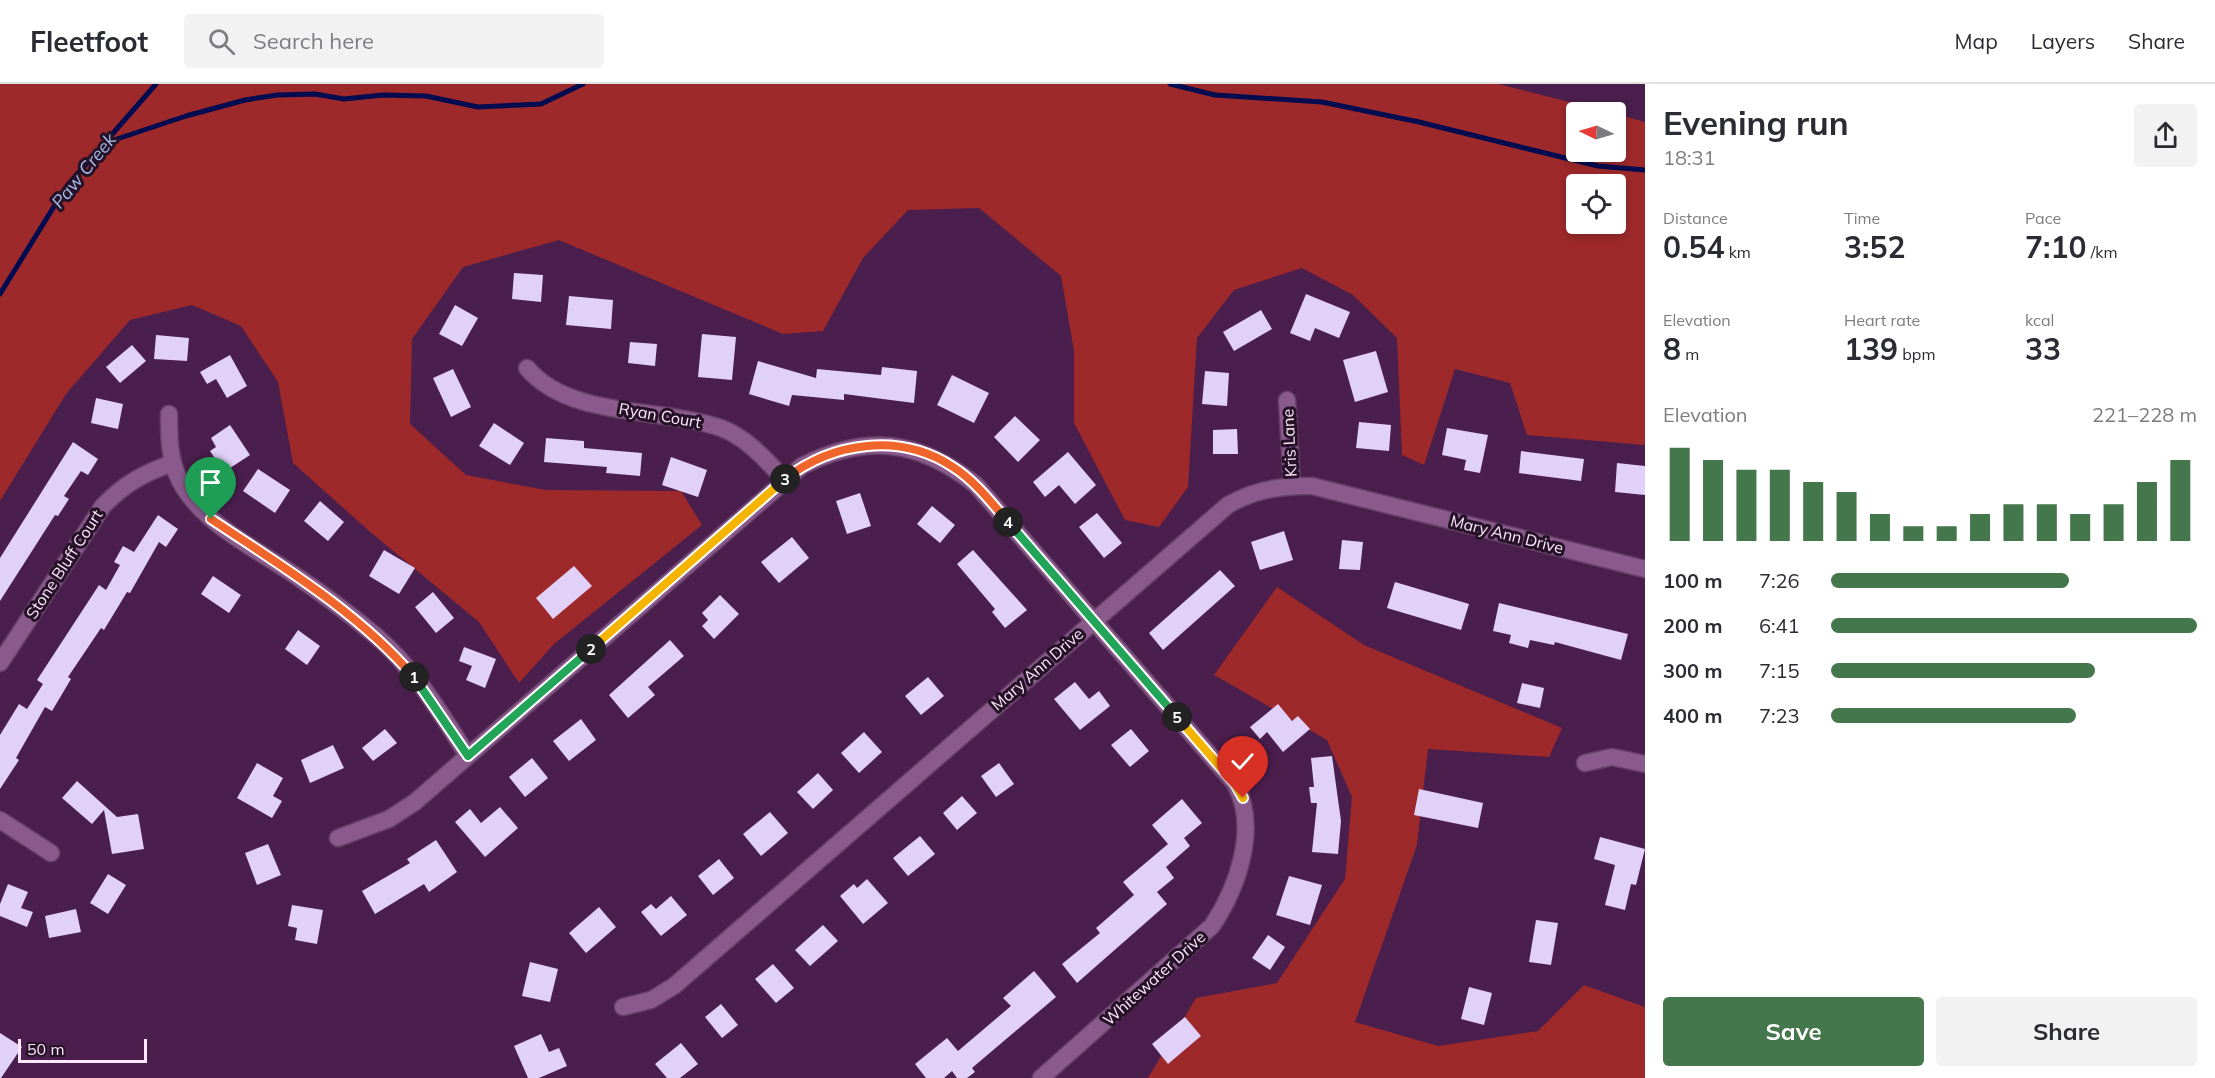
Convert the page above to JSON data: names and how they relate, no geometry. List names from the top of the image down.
{
  "streets": {
    "street": [
      "Ryan Court",
      "Kris Lane",
      "Mary Ann Drive",
      "Stone Bluff Court",
      "Whitewater Drive"
    ]
  },
  "crossings": [
    ["Ryan Court", "Whitewater Drive"],
    ["Kris Lane", "Mary Ann Drive"],
    ["Mary Ann Drive", "Whitewater Drive"]
  ],
  "water": ["Paw Creek"],
  "scale_bar": "50 m",
  "north": "left",
  "page": {
    "header": "Fleetfoot",
    "search": "Search here",
    "nav": ["Map", "Layers", "Share"],
    "heading": ["Evening run", "18:31"],
    "stats": [
      ["Distance", "0.54 km"],
      ["Time", "3:52"],
      ["Pace", "7:10 /km"],
      ["Elevation", "8 m"],
      ["Heart rate", "139 bpm"],
      ["kcal", "33"]
    ],
    "chart": ["Elevation", "221–228 m"],
    "pins": [
      "3",
      "4",
      "2",
      "1",
      "5"
    ],
    "list": [
      {
        "name": "100 m",
        "note": "7:26"
      },
      {
        "name": "200 m",
        "note": "6:41"
      },
      {
        "name": "300 m",
        "note": "7:15"
      },
      {
        "name": "400 m",
        "note": "7:23"
      }
    ],
    "buttons": ["Save", "Share"],
    "scale": "50 m"
  }
}
